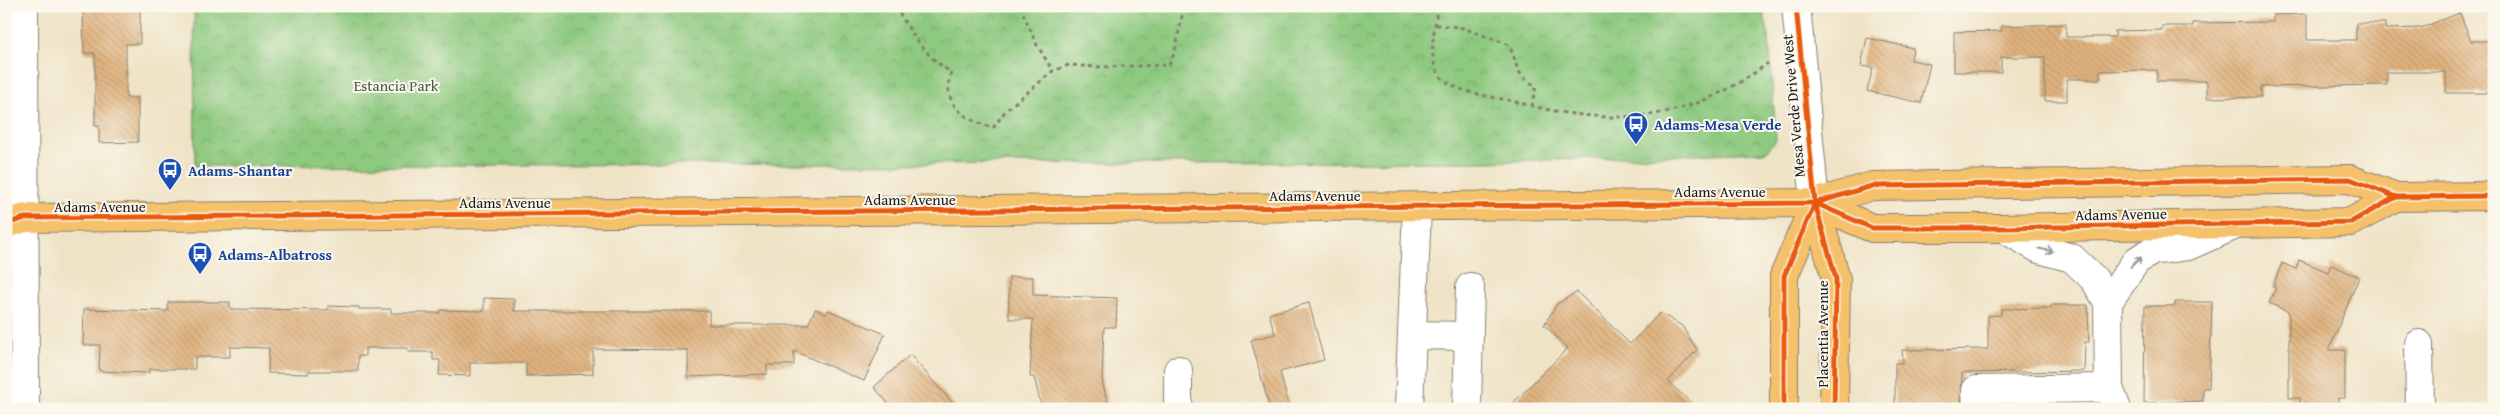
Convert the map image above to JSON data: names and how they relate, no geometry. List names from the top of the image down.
{
  "streets": {
    "main road": ["Adams Avenue", "Placentia Avenue"],
    "street": ["Mesa Verde Drive West"]
  },
  "crossings": [
    ["Mesa Verde Drive West", "Adams Avenue"],
    ["Mesa Verde Drive West", "Placentia Avenue"],
    ["Adams Avenue", "Placentia Avenue"]
  ],
  "parks": ["Estancia Park"],
  "places": {
    "bus stop": ["Adams-Mesa Verde", "Adams-Shantar", "Adams-Albatross"]
  }
}
